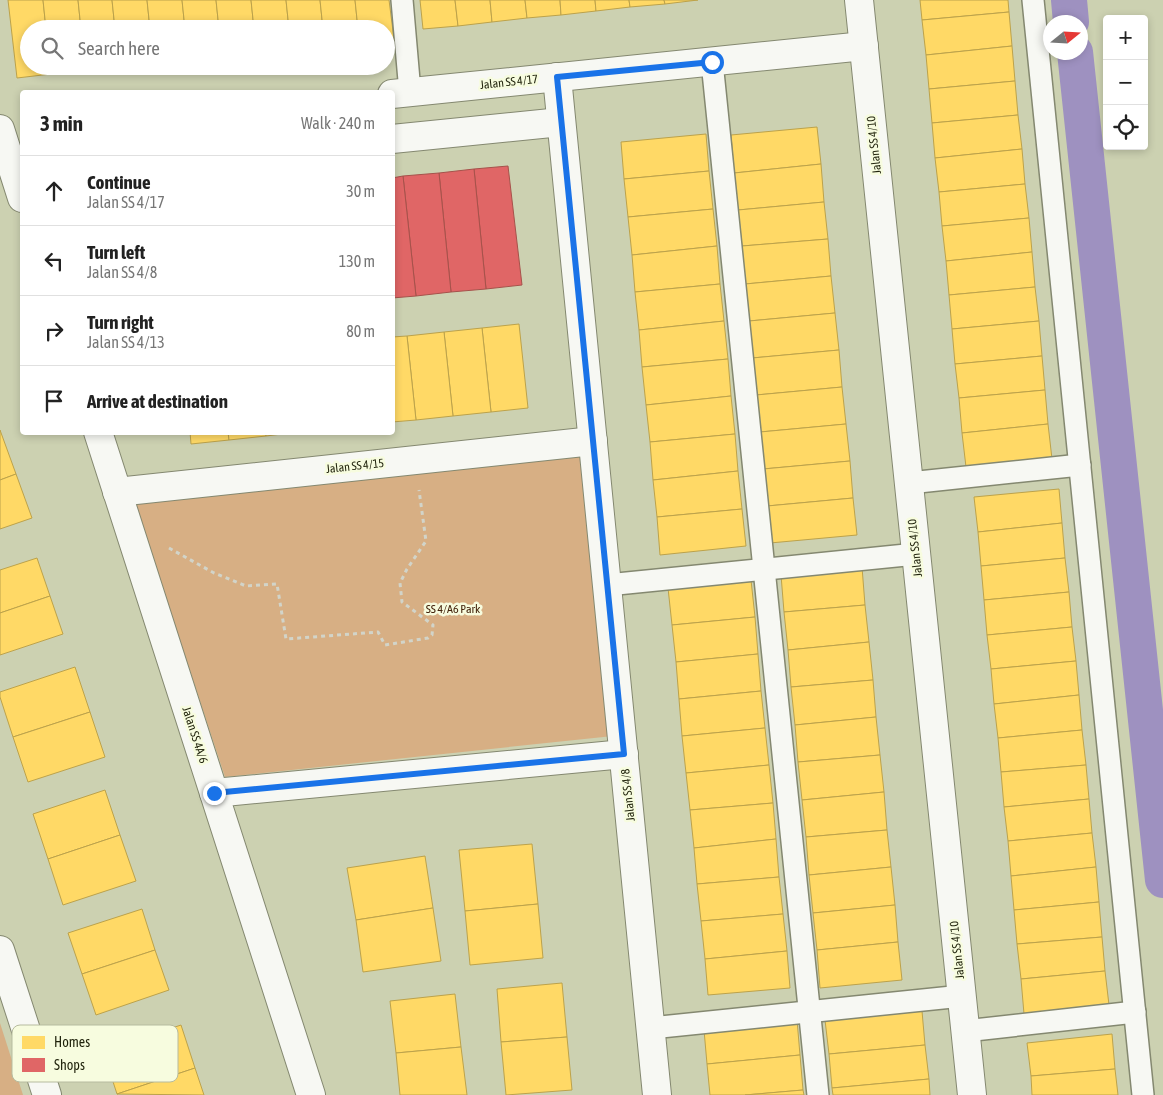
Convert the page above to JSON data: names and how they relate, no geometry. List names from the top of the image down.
{
  "streets": {
    "street": [
      "Jalan SS 4/17",
      "Jalan SS 4/10",
      "Jalan SS 4/15",
      "Jalan SS 4A/6",
      "Jalan SS 4/8"
    ]
  },
  "crossings": [
    ["Jalan SS 4/17", "Jalan SS 4/10"],
    ["Jalan SS 4/17", "Jalan SS 4/8"],
    ["Jalan SS 4/15", "Jalan SS 4A/6"],
    ["Jalan SS 4/15", "Jalan SS 4/8"]
  ],
  "parks": ["SS 4/A6 Park"],
  "legend": ["Homes", "Shops"],
  "north": "right",
  "page": {
    "map_buttons": ["+", "−"],
    "search": "Search here",
    "heading": ["3 min", "Walk · 240 m"],
    "list": [
      ["Continue", "Jalan SS 4/17", "30 m"],
      ["Turn left", "Jalan SS 4/8", "130 m"],
      ["Turn right", "Jalan SS 4/13", "80 m"],
      "Arrive at destination"
    ]
  }
}
